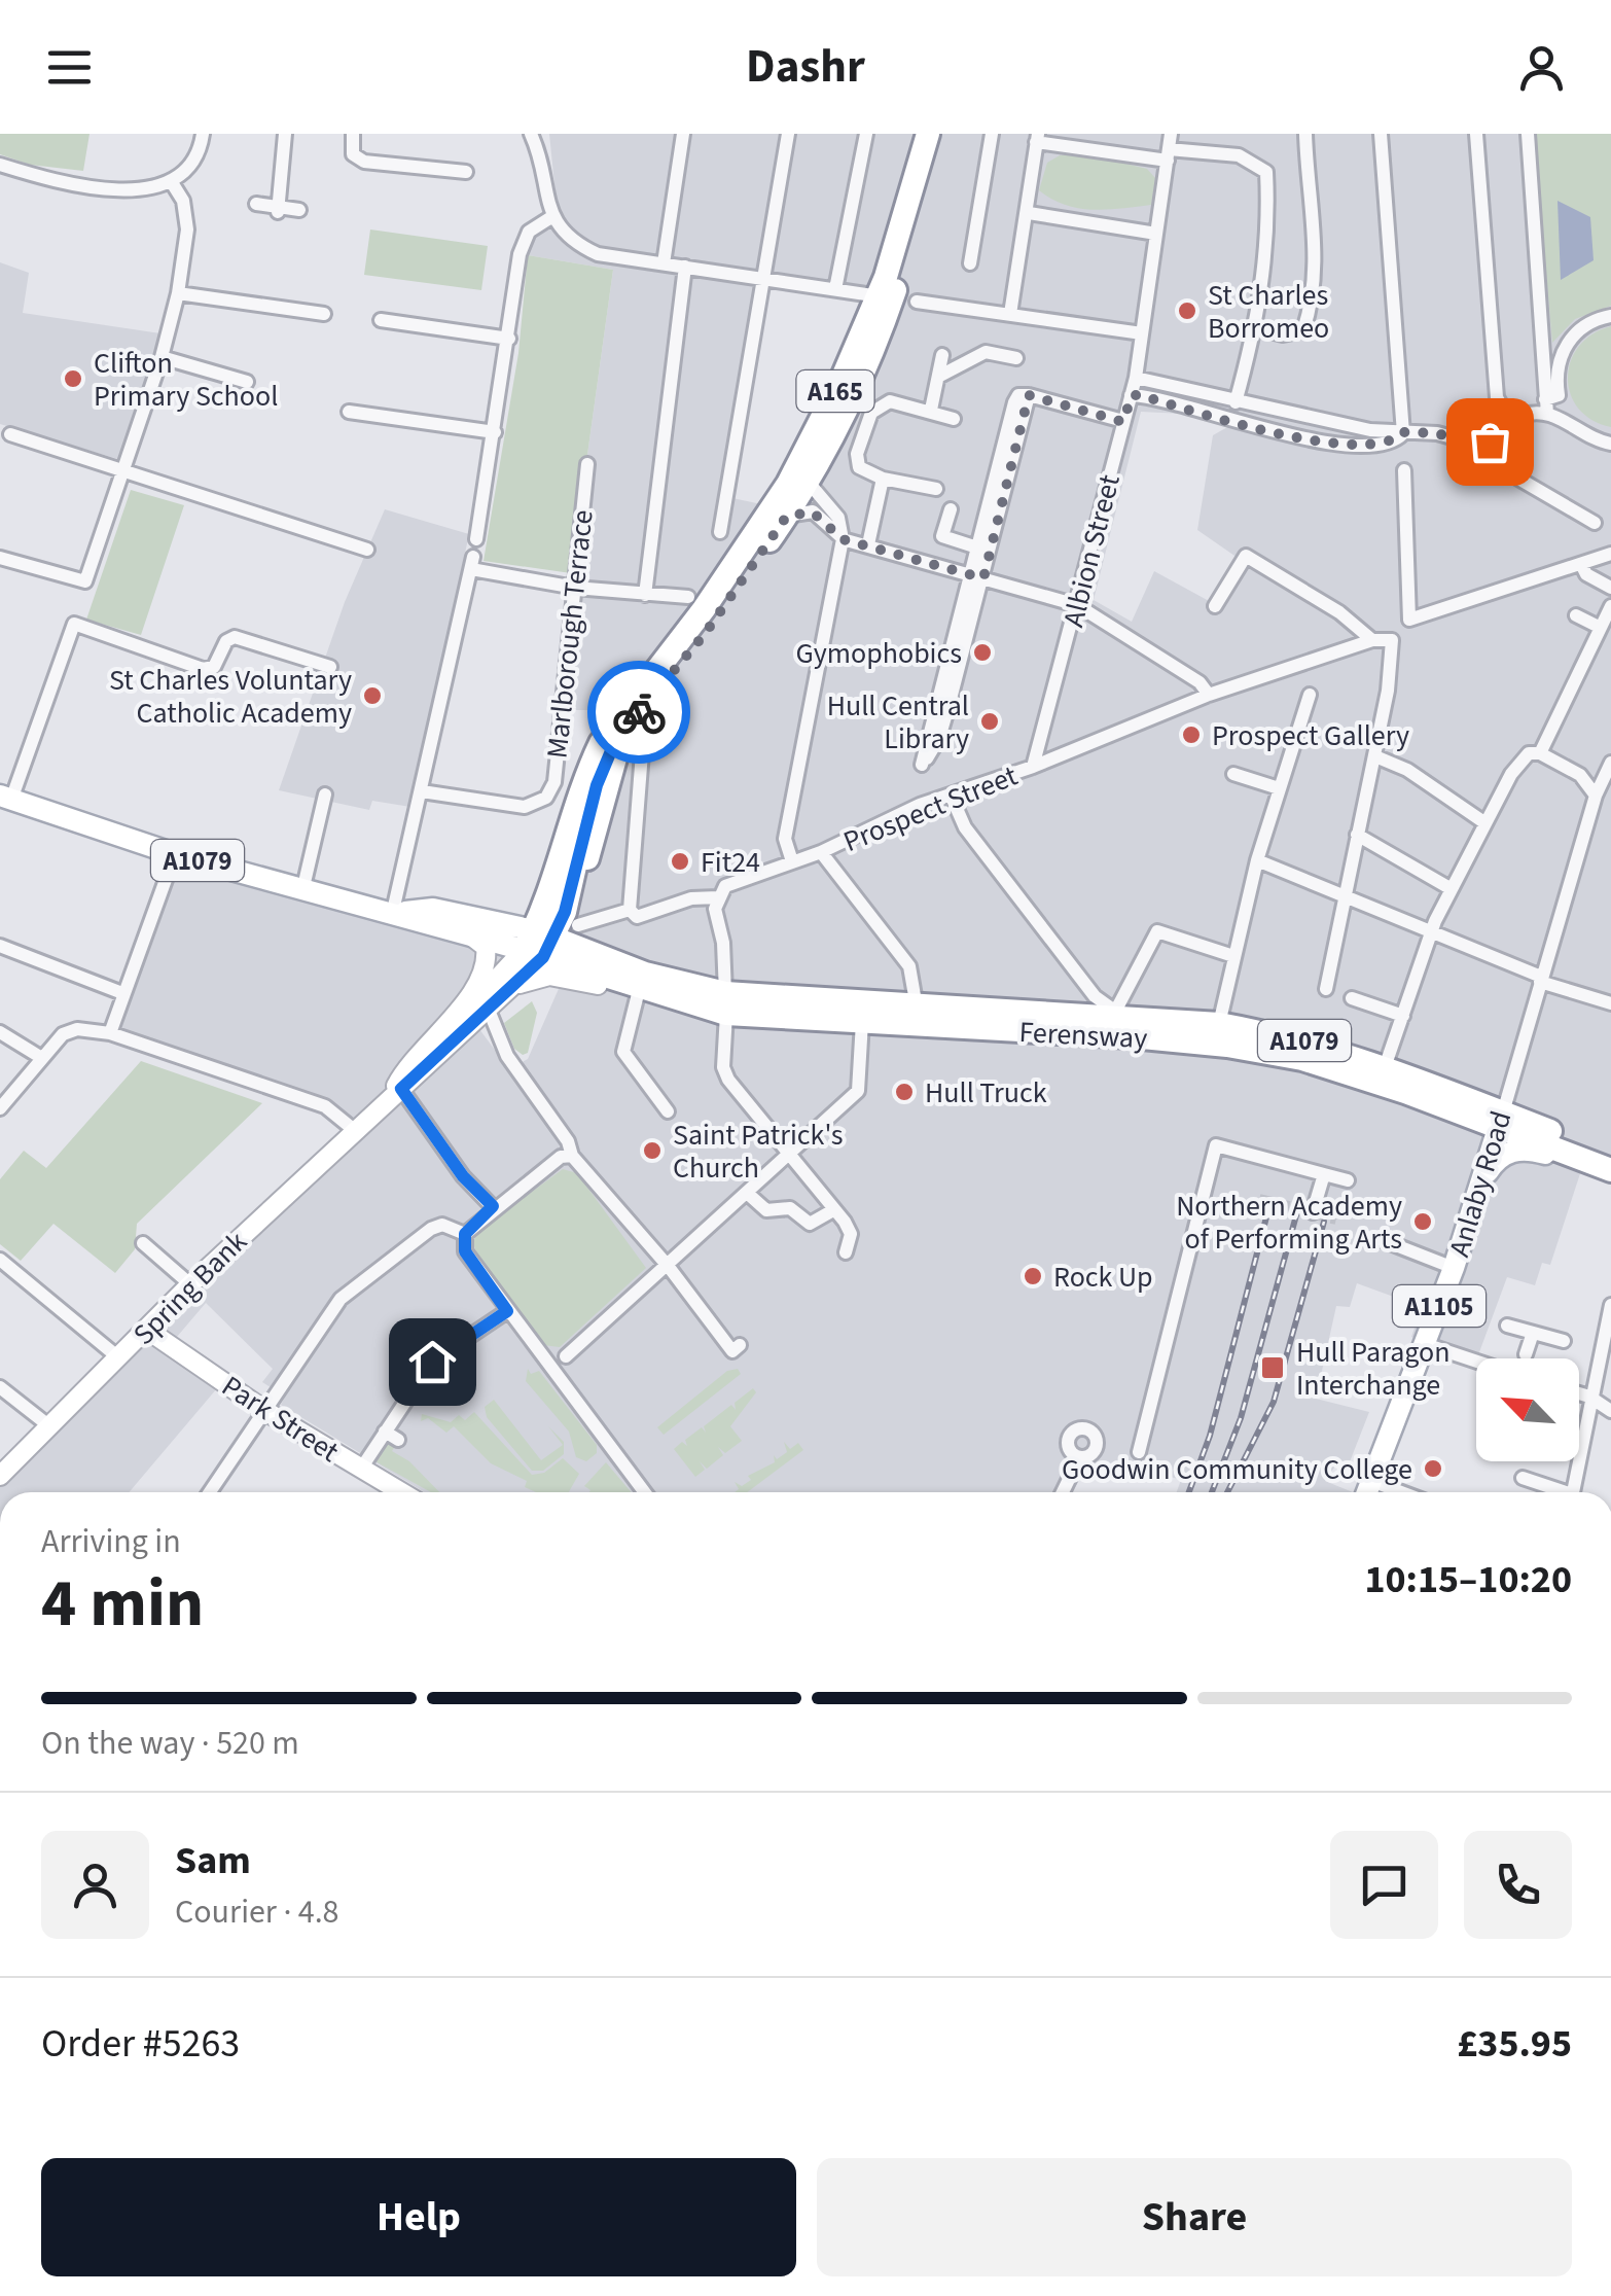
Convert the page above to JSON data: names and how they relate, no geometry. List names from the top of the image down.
{
  "streets": {
    "highway": ["A165", "A1079", "Ferensway"],
    "main road": ["Anlaby Road", "A1105"],
    "street": [
      "Albion Street",
      "Marlborough Terrace",
      "Prospect Street",
      "Spring Bank",
      "Park Street"
    ]
  },
  "crossings": [
    ["A165", "Ferensway"],
    ["A165", "Spring Bank"],
    ["Albion Street", "Prospect Street"],
    ["Ferensway", "Anlaby Road"],
    ["Ferensway", "Spring Bank"],
    ["Spring Bank", "Park Street"]
  ],
  "places": {
    "other": [
      "St Charles Borromeo",
      "Clifton Primary School",
      "Gymophobics",
      "St Charles Voluntary Catholic Academy",
      "Hull Central Library",
      "Prospect Gallery",
      "Fit24",
      "Hull Truck",
      "Saint Patrick's Church",
      "Northern Academy of Performing Arts",
      "Rock Up",
      "Goodwin Community College"
    ],
    "transit": ["Hull Paragon Interchange"]
  },
  "north": "top left",
  "page": {
    "header": "Dashr",
    "heading": ["4 min", "Arriving in", "10:15–10:20"],
    "panel": [
      "Sam",
      "Courier · 4.8",
      "Order #5263",
      "£35.95"
    ],
    "bar": "On the way · 520 m",
    "buttons": ["Help", "Share"]
  }
}
